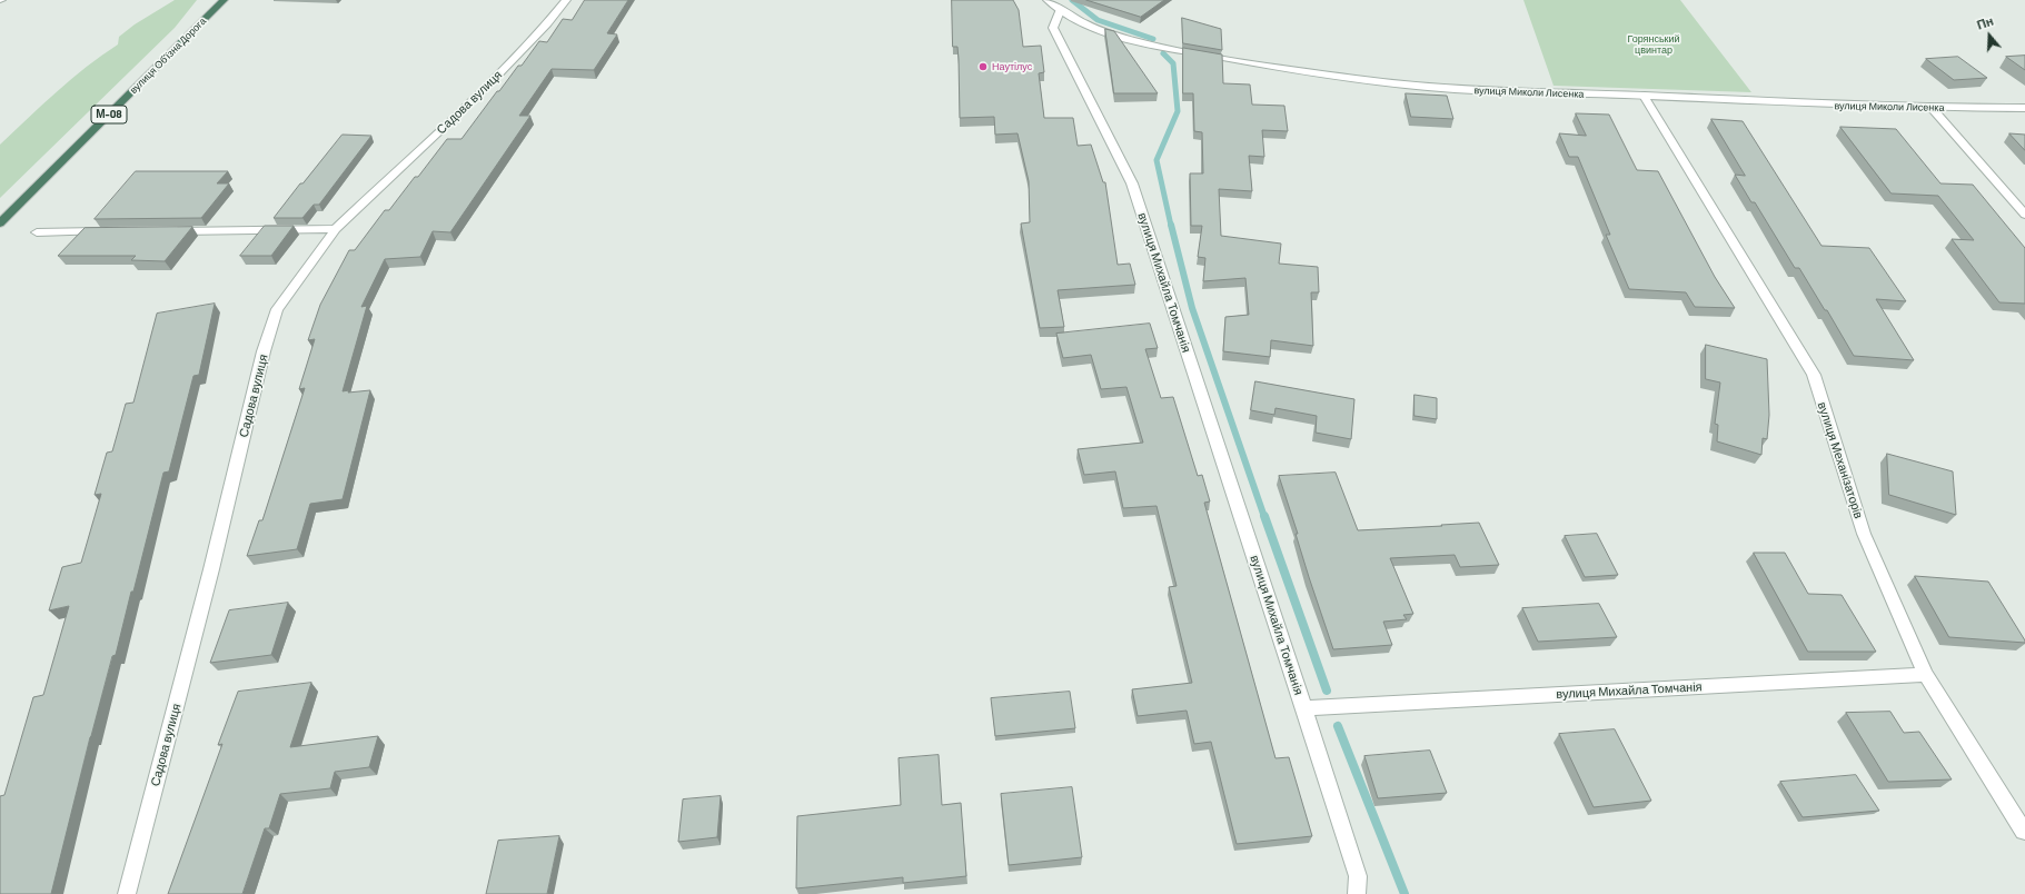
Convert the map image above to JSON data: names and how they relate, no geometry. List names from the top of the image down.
{
  "streets": {
    "highway": ["вулиця Обʼїзна Дорога", "М-08"],
    "street": [
      "вулиця Миколи Лисенка",
      "Садова вулиця",
      "вулиця Михайла Томчанія",
      "вулиця Механізаторів"
    ]
  },
  "crossings": [
    ["вулиця Миколи Лисенка", "вулиця Михайла Томчанія"],
    ["вулиця Миколи Лисенка", "вулиця Механізаторів"],
    ["вулиця Михайла Томчанія", "вулиця Механізаторів"]
  ],
  "parks": ["Горянський цвинтар"],
  "places": ["Наутілус"],
  "north": "top"
}
